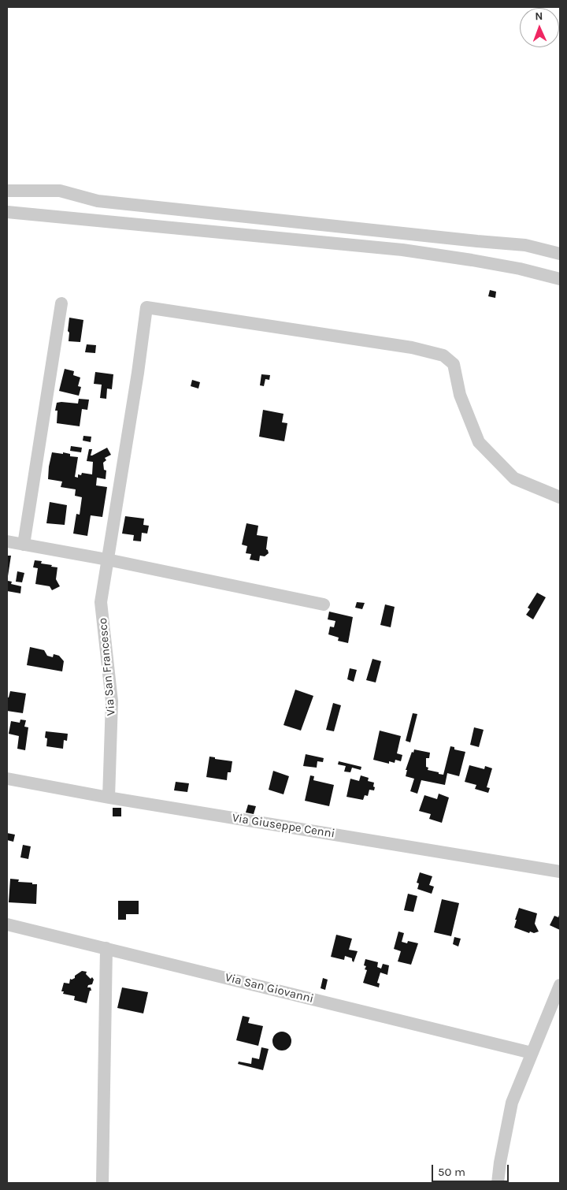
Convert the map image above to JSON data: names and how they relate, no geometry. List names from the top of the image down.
{
  "streets": {
    "street": ["Via San Francesco", "Via Giuseppe Cenni", "Via San Giovanni"]
  },
  "crossings": [
    ["Via San Francesco", "Via Giuseppe Cenni"]
  ],
  "scale_bar": "50 m",
  "north": "top"
}
